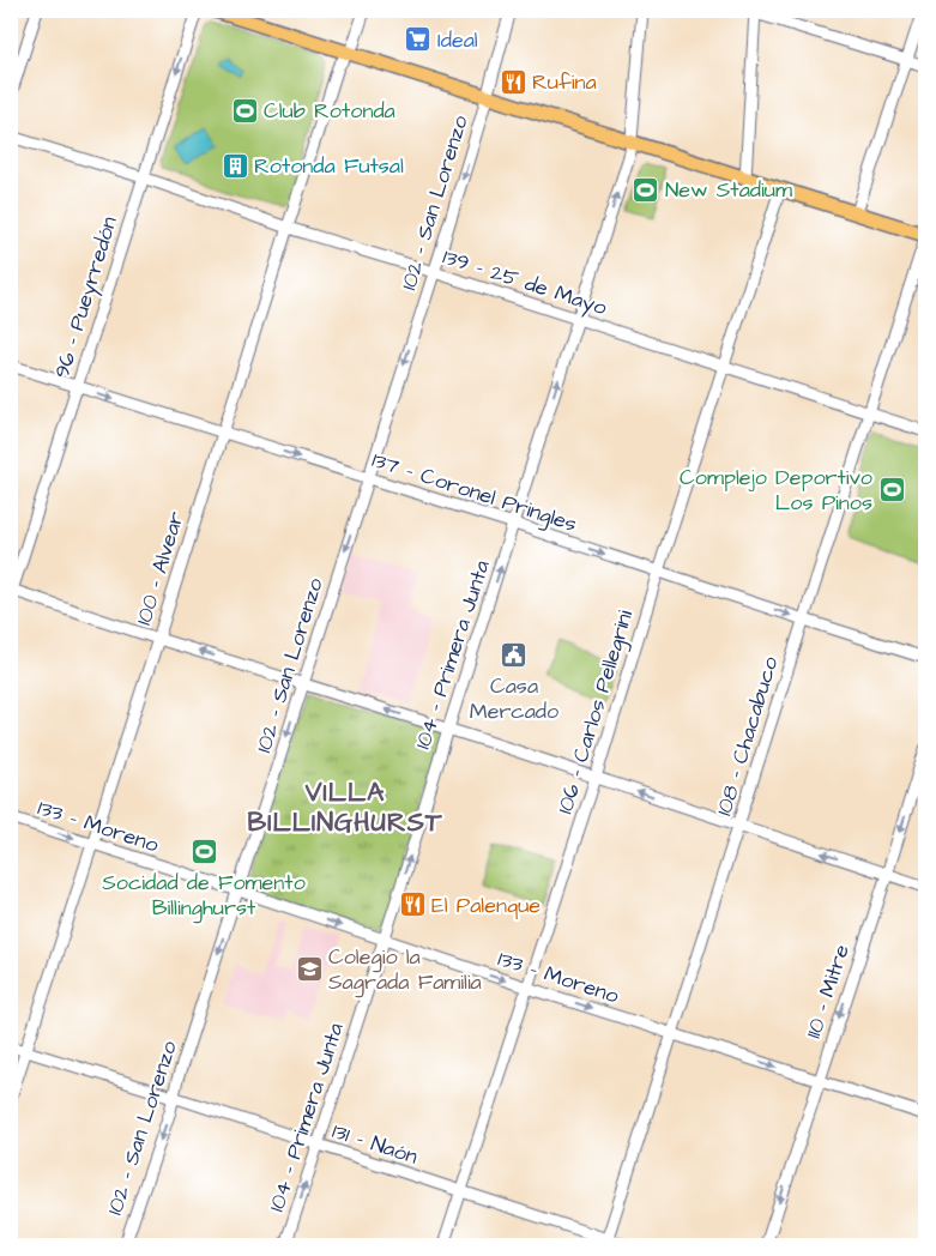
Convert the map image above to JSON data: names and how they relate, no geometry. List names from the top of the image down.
{
  "streets": {
    "street": [
      "102 - San Lorenzo",
      "139 - 25 de Mayo",
      "96 - Pueyrredón",
      "137 - Coronel Pringles",
      "100 - Alvear",
      "104 - Primera Junta",
      "106 - Carlos Pellegrini",
      "108 - Chacabuco",
      "133 - Moreno",
      "110 - Mitre",
      "131 - Naón"
    ]
  },
  "crossings": [
    ["102 - San Lorenzo", "139 - 25 de Mayo"],
    ["102 - San Lorenzo", "137 - Coronel Pringles"],
    ["102 - San Lorenzo", "133 - Moreno"],
    ["102 - San Lorenzo", "131 - Naón"],
    ["139 - 25 de Mayo", "96 - Pueyrredón"],
    ["139 - 25 de Mayo", "100 - Alvear"],
    ["139 - 25 de Mayo", "104 - Primera Junta"],
    ["139 - 25 de Mayo", "106 - Carlos Pellegrini"],
    ["139 - 25 de Mayo", "108 - Chacabuco"],
    ["96 - Pueyrredón", "137 - Coronel Pringles"],
    ["137 - Coronel Pringles", "100 - Alvear"],
    ["137 - Coronel Pringles", "104 - Primera Junta"],
    ["137 - Coronel Pringles", "106 - Carlos Pellegrini"],
    ["137 - Coronel Pringles", "108 - Chacabuco"],
    ["100 - Alvear", "133 - Moreno"],
    ["100 - Alvear", "131 - Naón"],
    ["104 - Primera Junta", "133 - Moreno"],
    ["104 - Primera Junta", "131 - Naón"],
    ["106 - Carlos Pellegrini", "133 - Moreno"],
    ["106 - Carlos Pellegrini", "131 - Naón"],
    ["108 - Chacabuco", "133 - Moreno"],
    ["108 - Chacabuco", "131 - Naón"],
    ["133 - Moreno", "110 - Mitre"]
  ],
  "one_way": [
    "102 - San Lorenzo",
    "137 - Coronel Pringles",
    "104 - Primera Junta",
    "133 - Moreno",
    "110 - Mitre"
  ],
  "districts": ["VILLA BILLINGHURST"],
  "places": {
    "supermarket": ["Ideal"],
    "restaurant": ["Rufina", "El Palenque"],
    "sports": [
      "Club Rotonda",
      "New Stadium",
      "Complejo Deportivo Los Pinos",
      "Socidad de Fomento Billinghurst"
    ],
    "building": ["Rotonda Futsal"],
    "public building": ["Casa Mercado"],
    "school or university": ["Colegio la Sagrada Familia"]
  }
}
